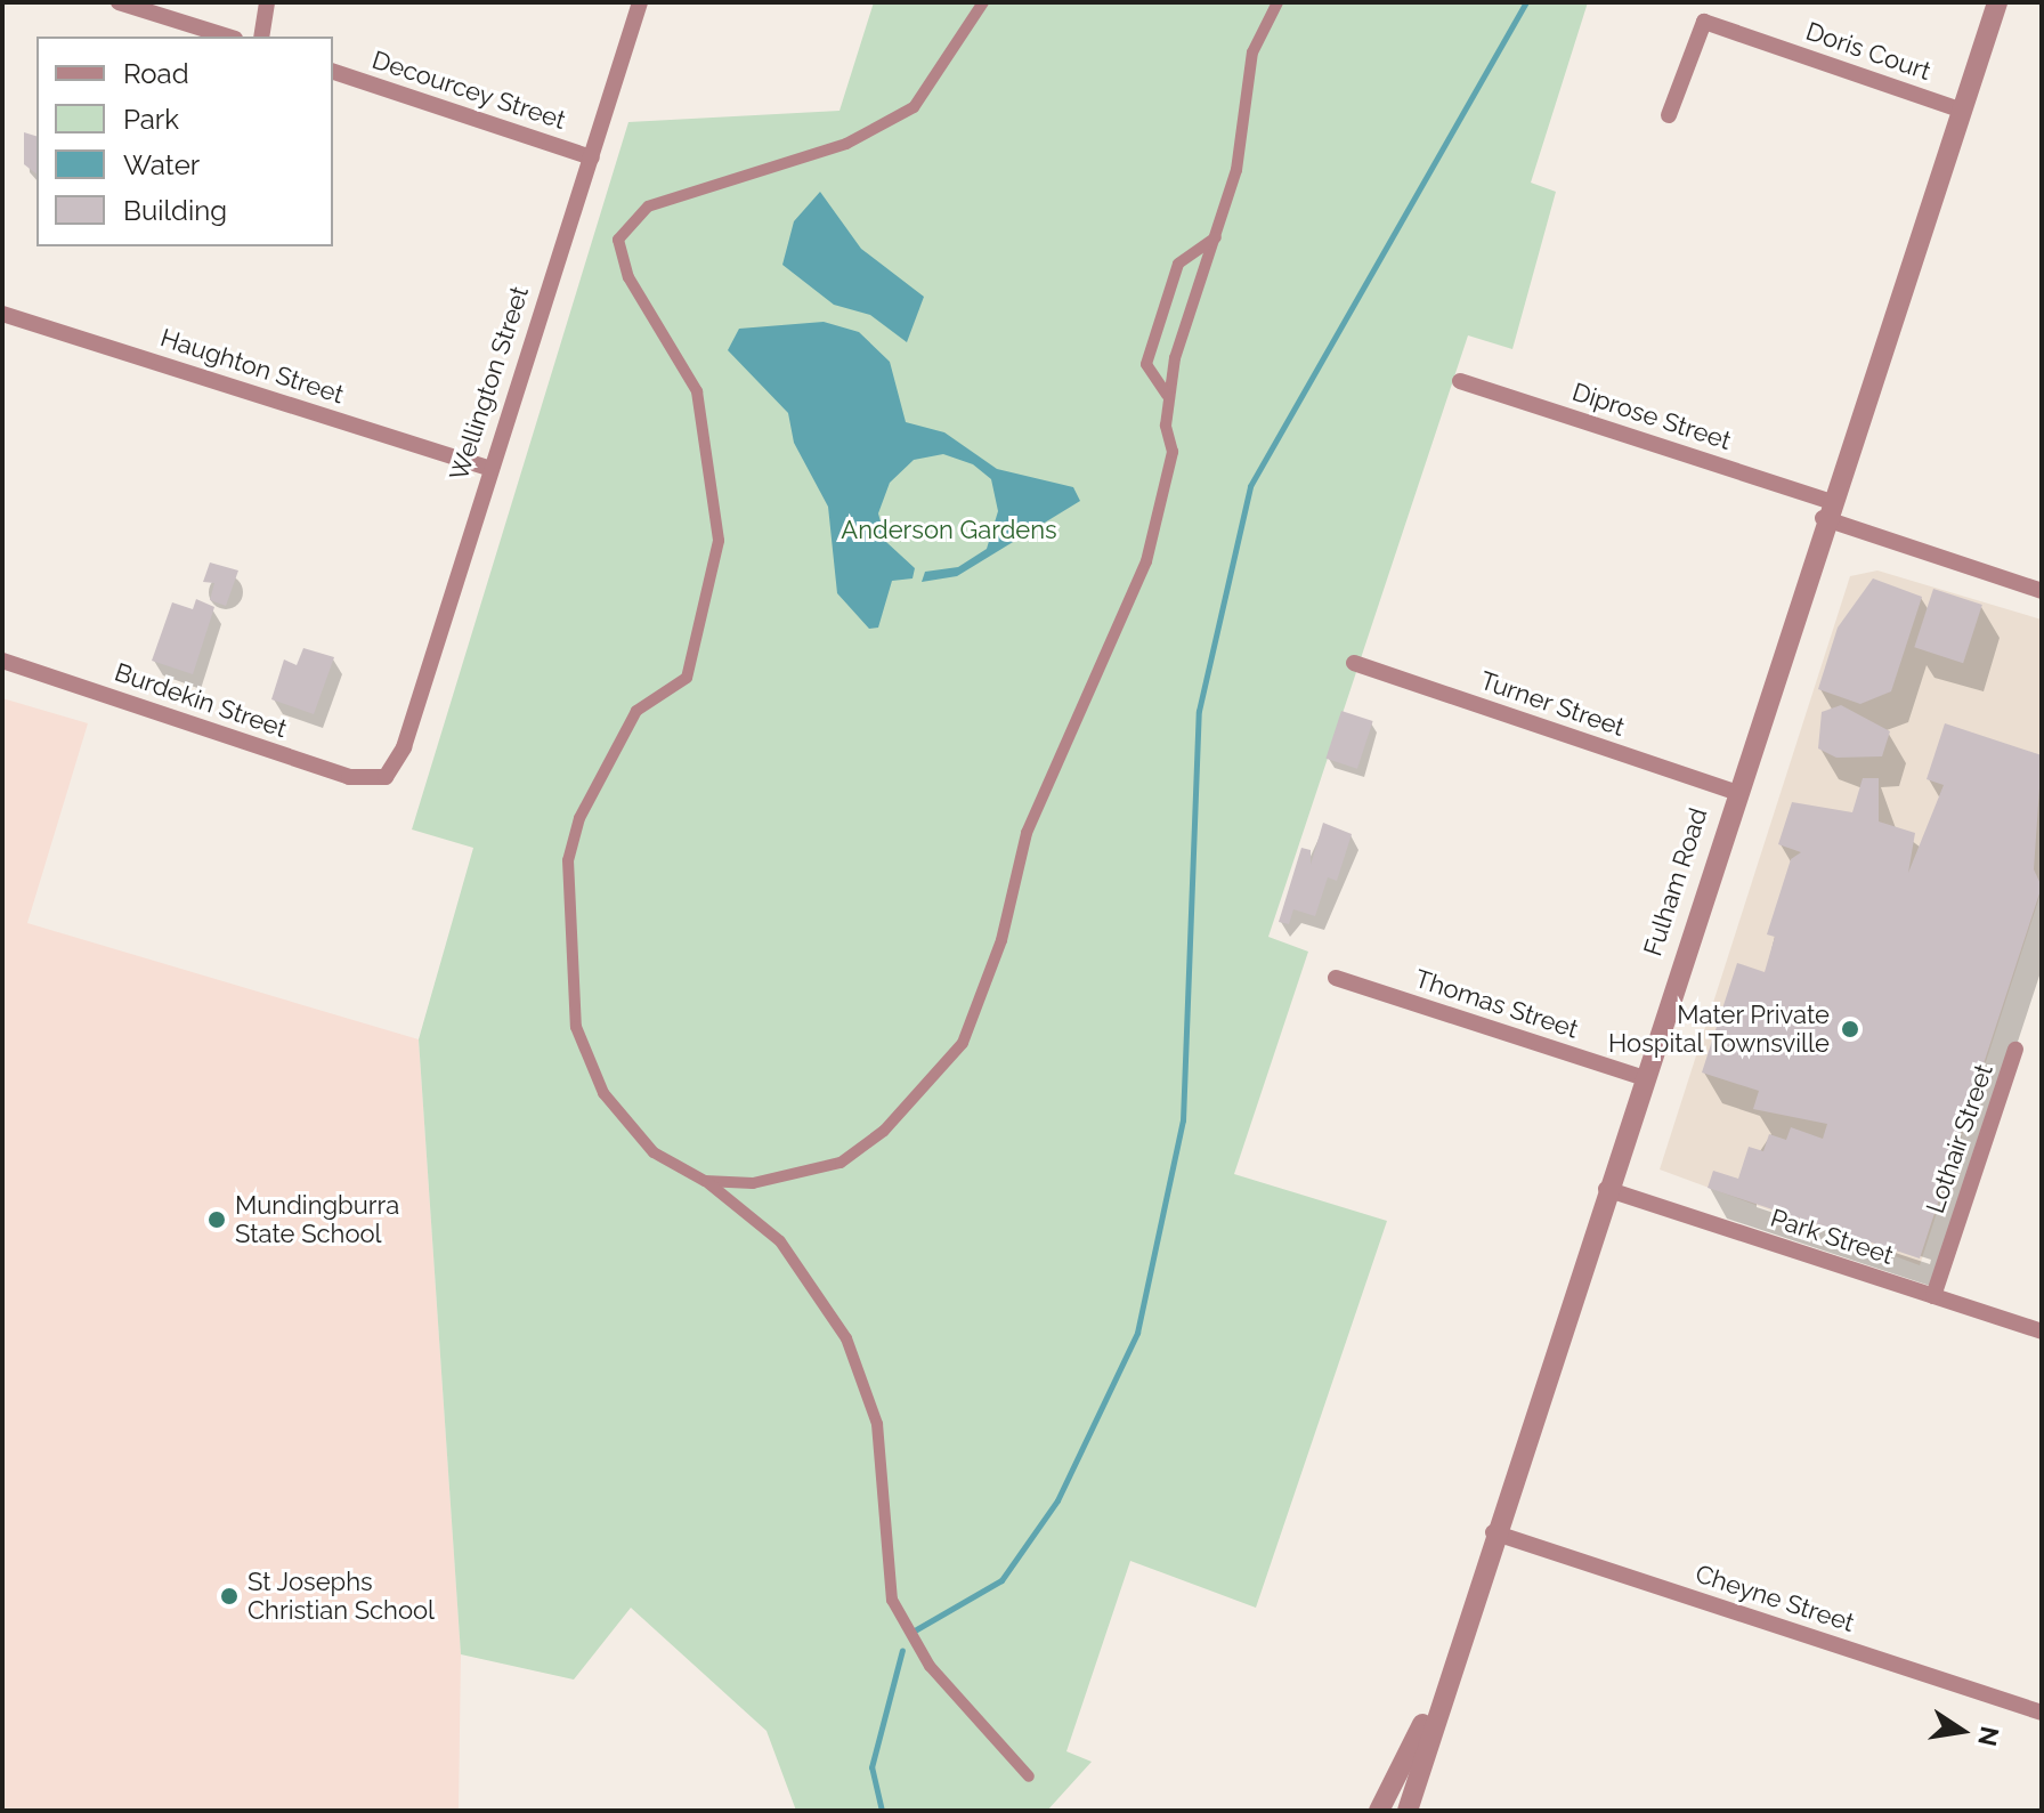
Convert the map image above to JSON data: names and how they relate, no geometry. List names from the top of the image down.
{
  "streets": {
    "street": [
      "Doris Court",
      "Decourcey Street",
      "Haughton Street",
      "Wellington Street",
      "Diprose Street",
      "Burdekin Street",
      "Turner Street",
      "Fulham Road",
      "Thomas Street",
      "Lothair Street",
      "Park Street",
      "Cheyne Street"
    ]
  },
  "crossings": [
    ["Doris Court", "Fulham Road"],
    ["Decourcey Street", "Wellington Street"],
    ["Haughton Street", "Wellington Street"],
    ["Wellington Street", "Burdekin Street"],
    ["Diprose Street", "Fulham Road"],
    ["Turner Street", "Fulham Road"],
    ["Fulham Road", "Thomas Street"],
    ["Fulham Road", "Park Street"],
    ["Fulham Road", "Cheyne Street"],
    ["Lothair Street", "Park Street"]
  ],
  "parks": ["Anderson Gardens"],
  "places": ["Mater Private Hospital Townsville", "Mundingburra State School", "St Josephs Christian School"],
  "legend": [
    "Road",
    "Park",
    "Water",
    "Building"
  ],
  "north": "right"
}
